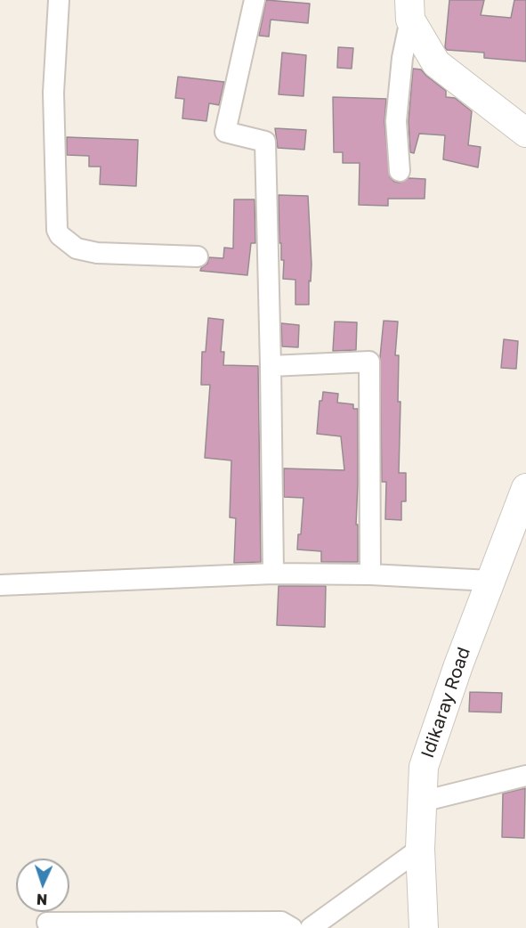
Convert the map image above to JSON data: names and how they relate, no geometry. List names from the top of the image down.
{
  "streets": {
    "street": ["Idikaray Road"]
  },
  "north": "bottom"
}
